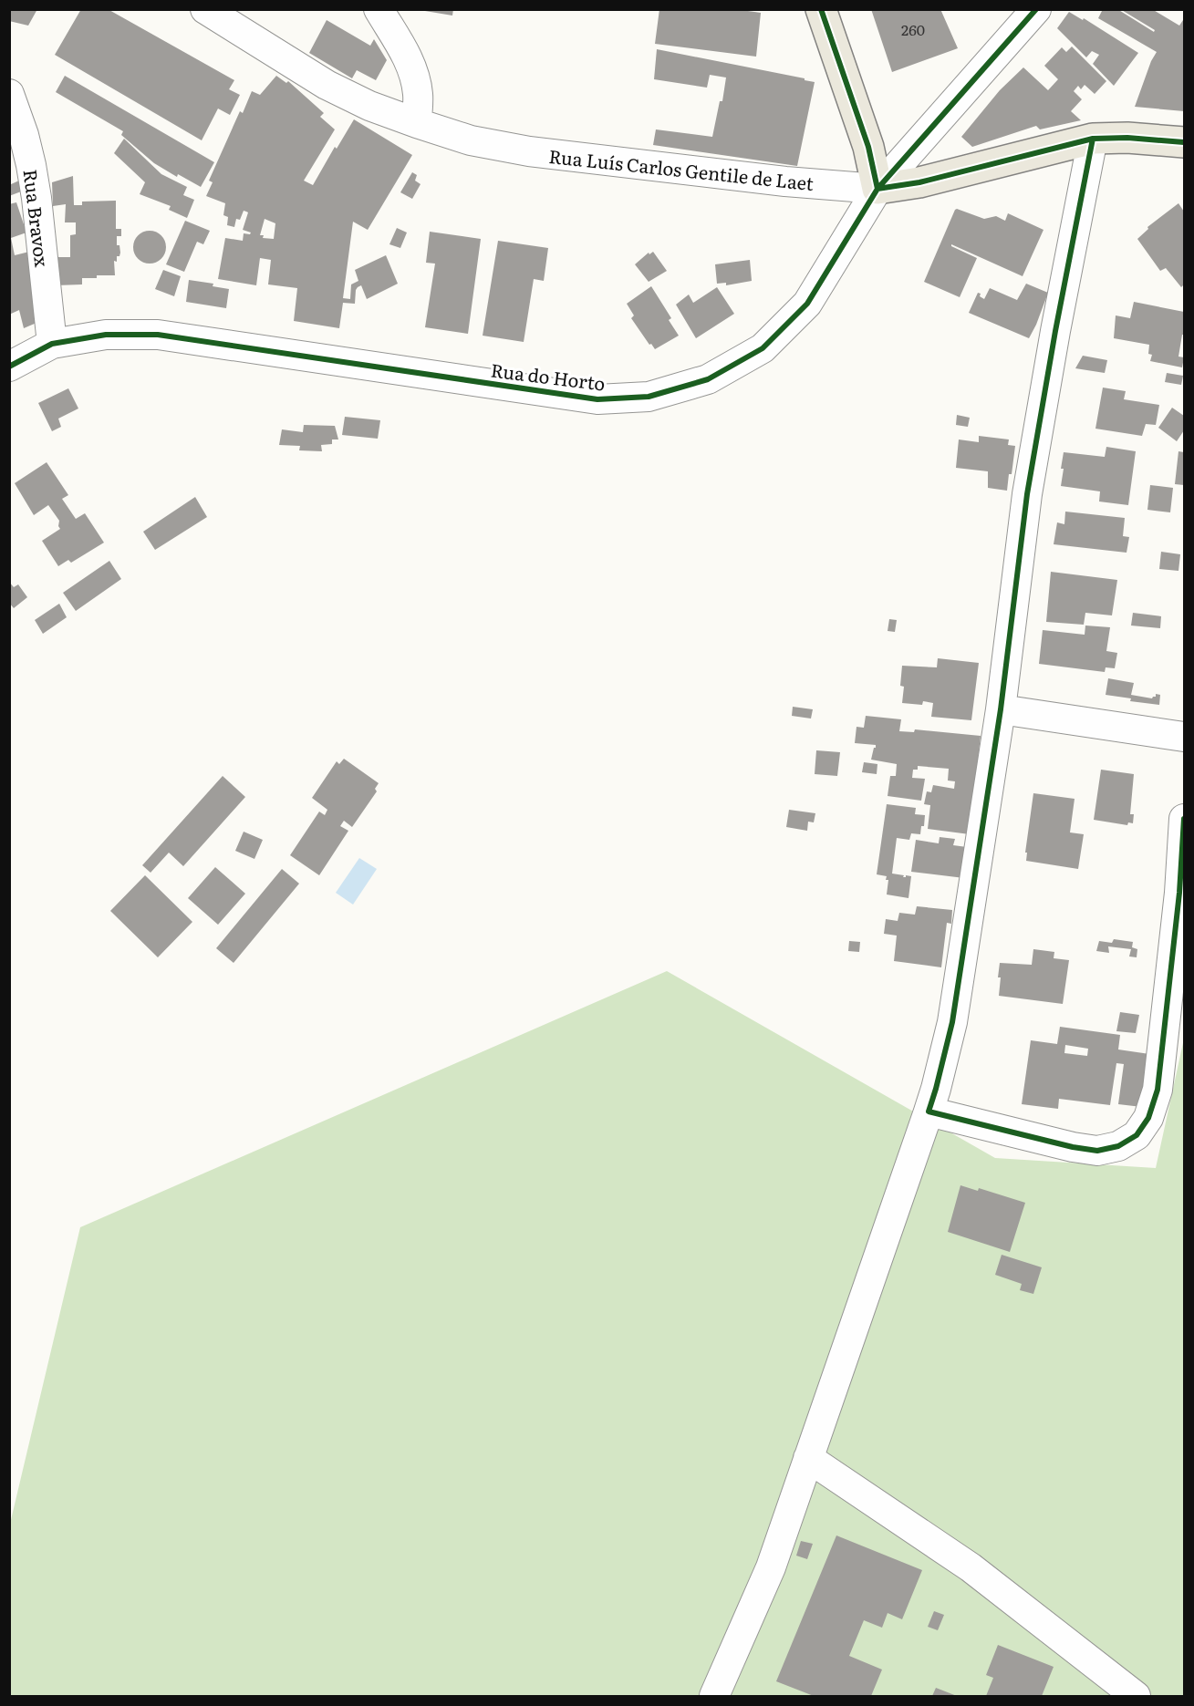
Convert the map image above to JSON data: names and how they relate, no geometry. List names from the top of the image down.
{
  "streets": {
    "main road": ["Rua Luís Carlos Gentile de Laet"],
    "street": ["Rua Bravox", "Rua do Horto"]
  },
  "crossings": [
    ["Rua Luís Carlos Gentile de Laet", "Rua do Horto"],
    ["Rua Bravox", "Rua do Horto"]
  ],
  "house_numbers": ["260"]
}
